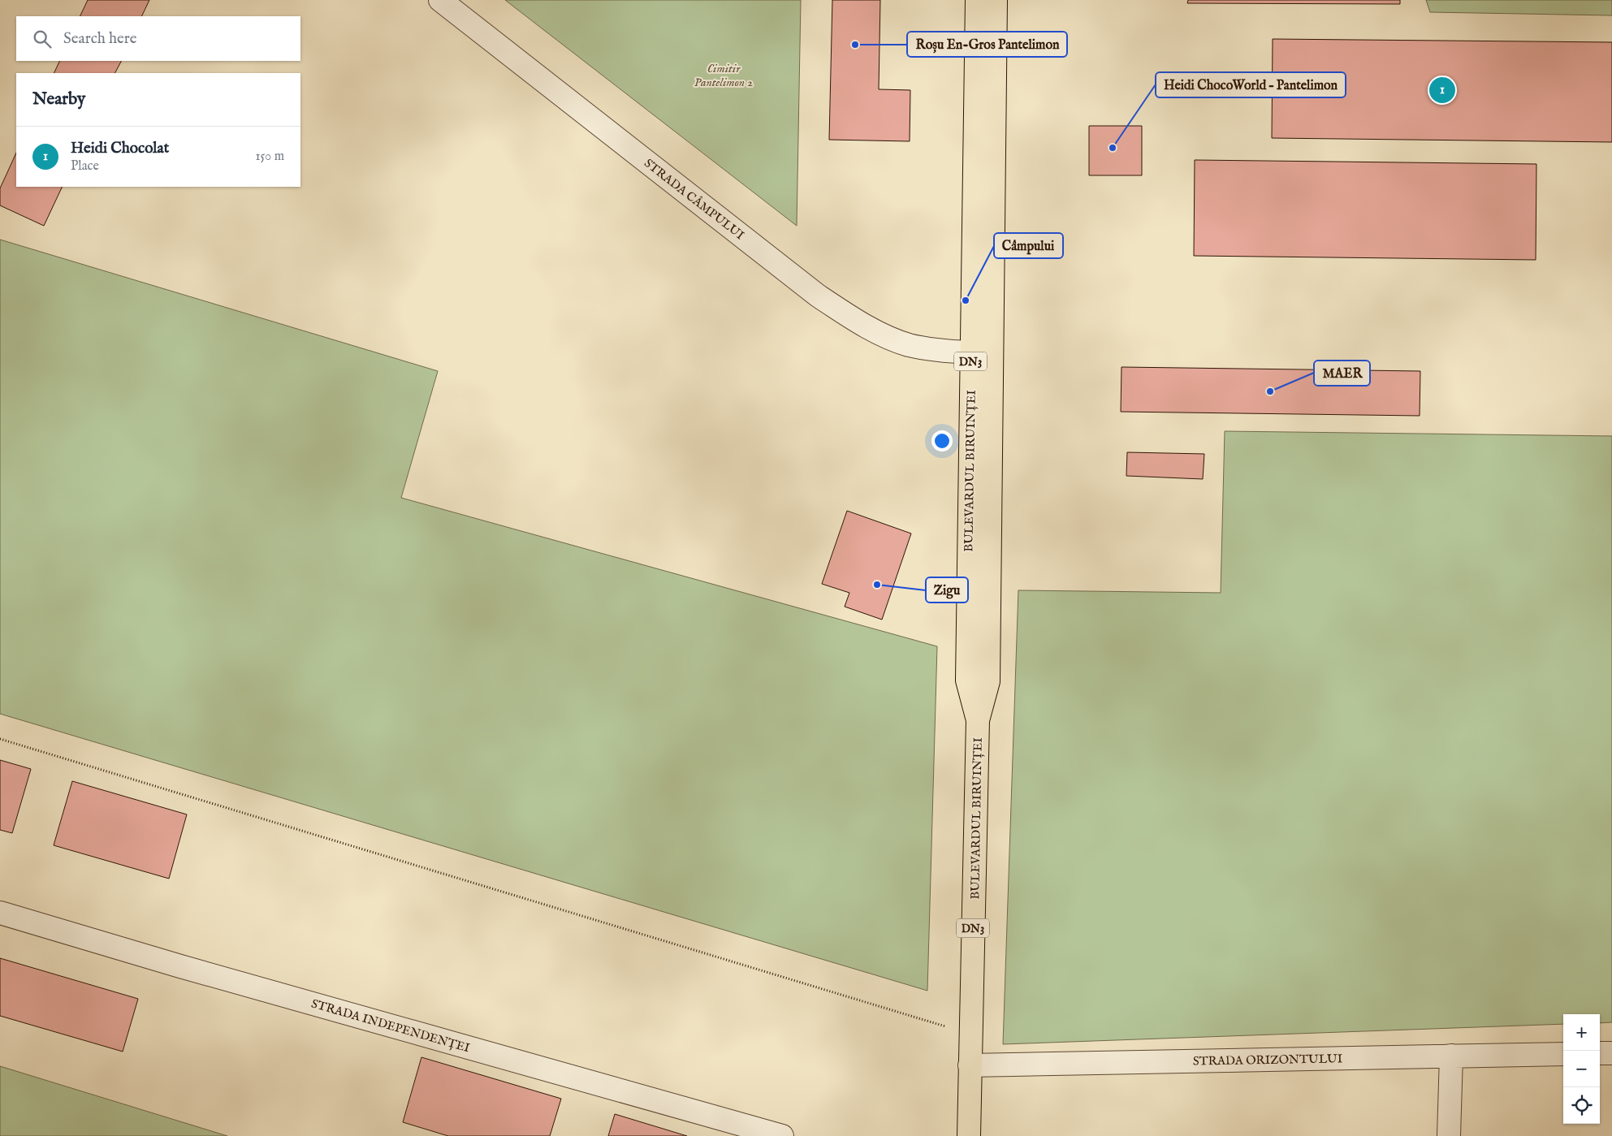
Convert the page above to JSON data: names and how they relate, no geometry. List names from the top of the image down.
{
  "streets": {
    "main road": ["DN3", "BULEVARDUL BIRUINȚEI"],
    "street": ["STRADA CÂMPULUI", "STRADA INDEPENDENȚEI", "STRADA ORIZONTULUI"]
  },
  "crossings": [
    ["STRADA CÂMPULUI", "BULEVARDUL BIRUINȚEI"],
    ["BULEVARDUL BIRUINȚEI", "STRADA ORIZONTULUI"]
  ],
  "parks": ["Cimitir Pantelimon 2"],
  "places": [
    "Roșu En-Gros Pantelimon",
    "Heidi ChocoWorld – Pantelimon",
    "Câmpului",
    "MAER",
    "Zigu"
  ],
  "page": {
    "search": "Search here",
    "heading": "Nearby",
    "pins": "1",
    "list": [
      {
        "mark": "1",
        "name": "Heidi Chocolat",
        "note": "Place",
        "value": "150 m"
      }
    ],
    "map_buttons": ["+", "−"]
  }
}
